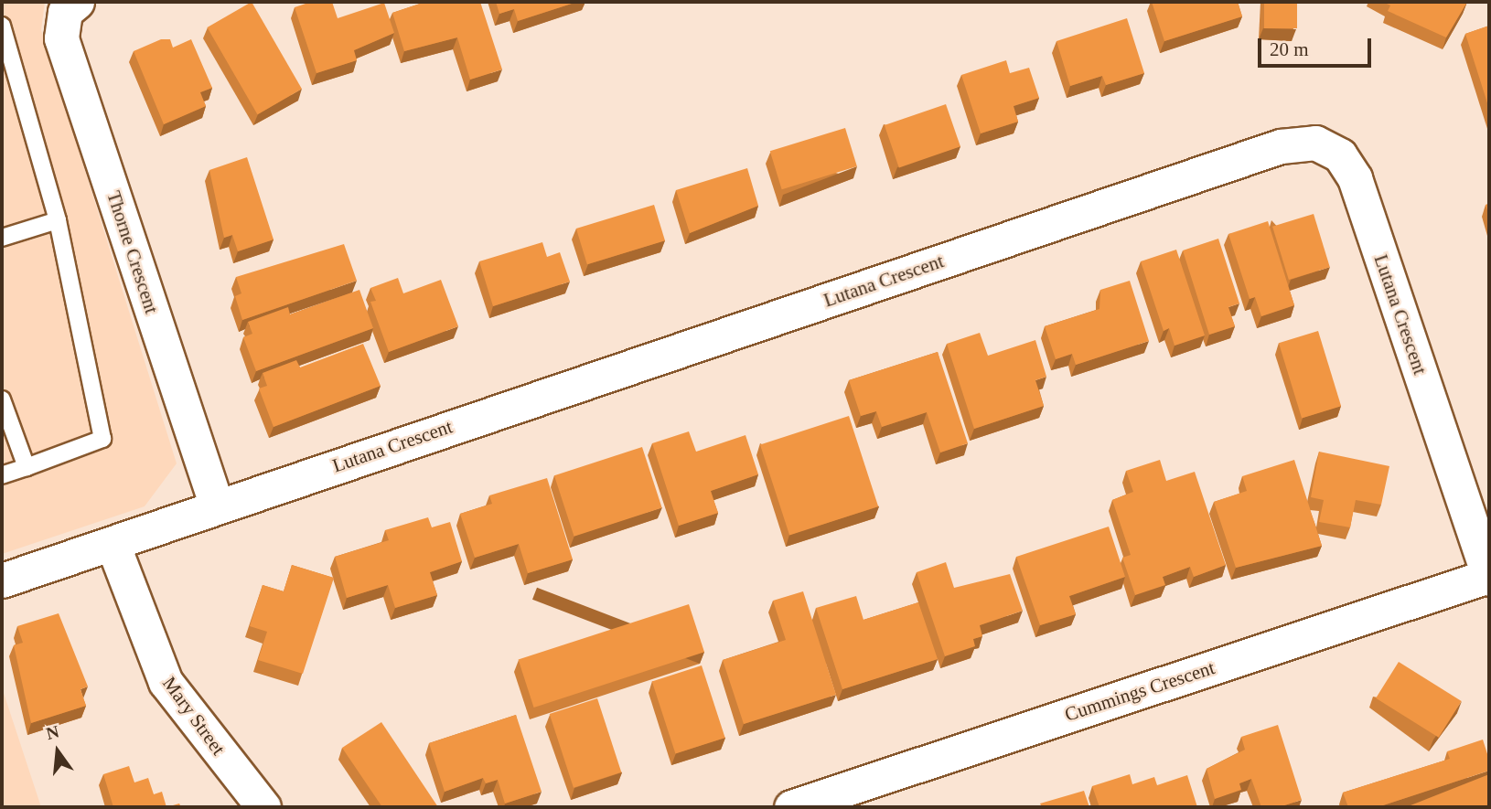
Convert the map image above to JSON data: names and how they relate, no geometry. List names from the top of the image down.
{
  "streets": {
    "street": [
      "Thorne Crescent",
      "Lutana Crescent",
      "Cummings Crescent",
      "Mary Street"
    ]
  },
  "crossings": [
    ["Thorne Crescent", "Lutana Crescent"],
    ["Lutana Crescent", "Cummings Crescent"],
    ["Lutana Crescent", "Mary Street"]
  ],
  "scale_bar": "20 m",
  "north": "top"
}
